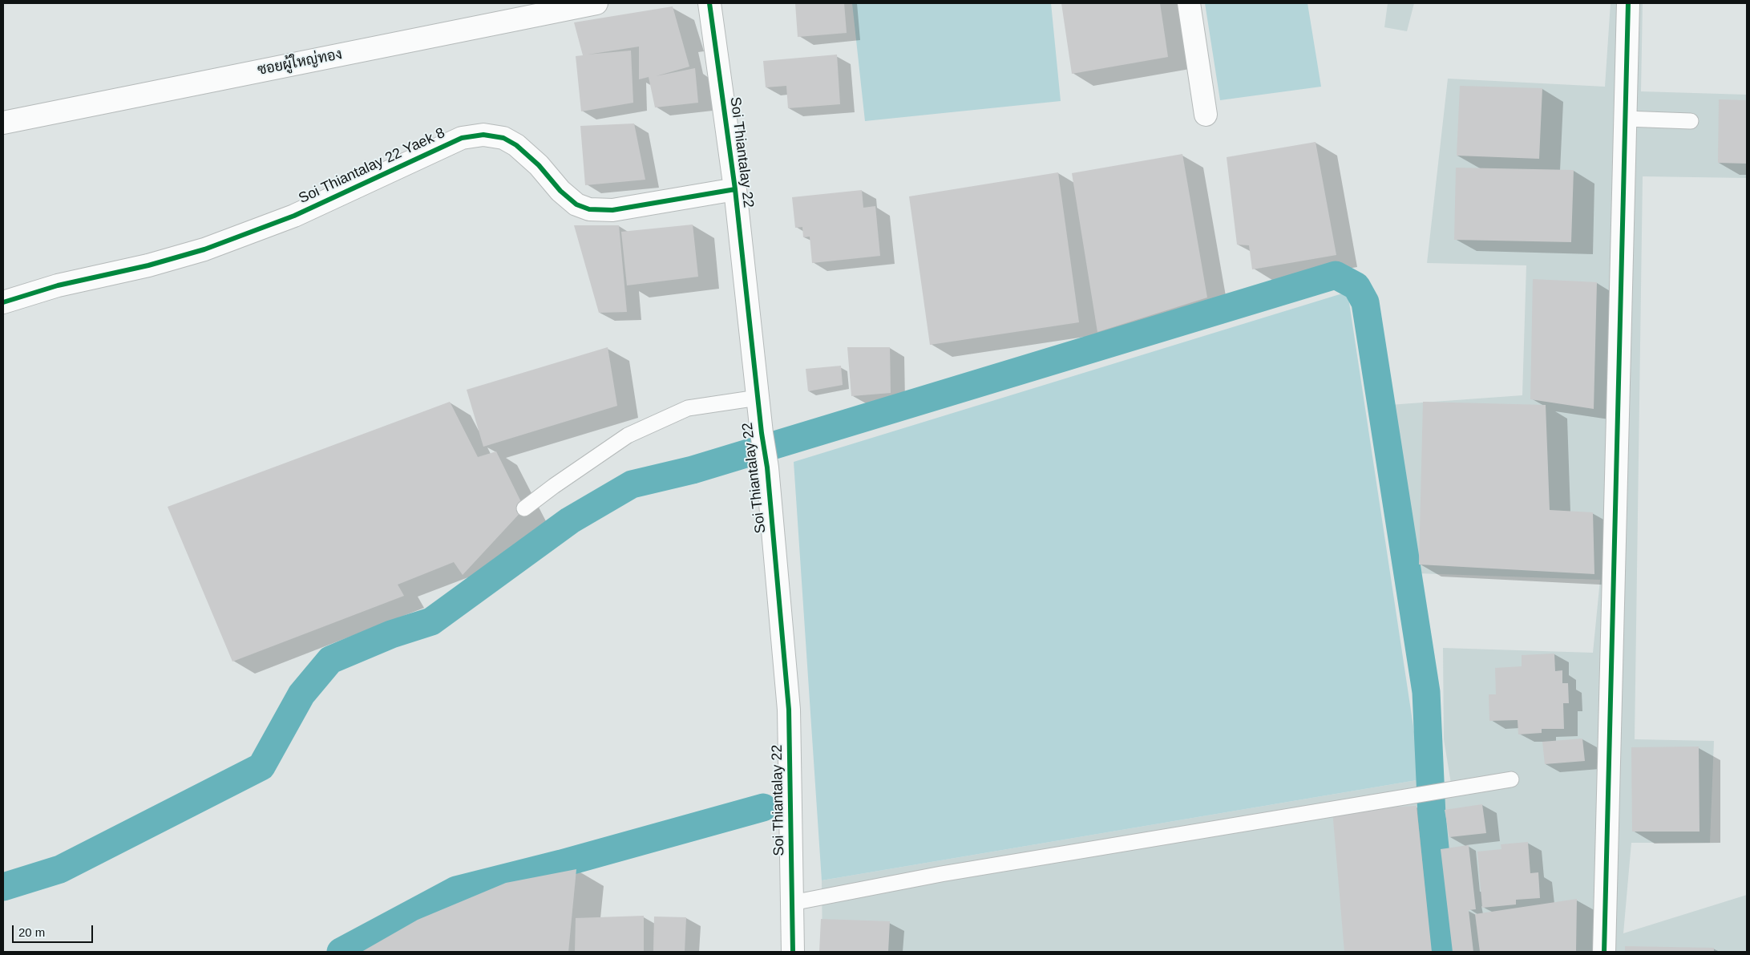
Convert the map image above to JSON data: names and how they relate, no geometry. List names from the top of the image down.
{
  "streets": {
    "street": ["ซอยผู้ใหญ่ทอง", "Soi Thiantalay 22", "Soi Thiantalay 22 Yaek 8"]
  },
  "crossings": [
    ["Soi Thiantalay 22", "Soi Thiantalay 22 Yaek 8"]
  ],
  "scale_bar": "20 m"
}
